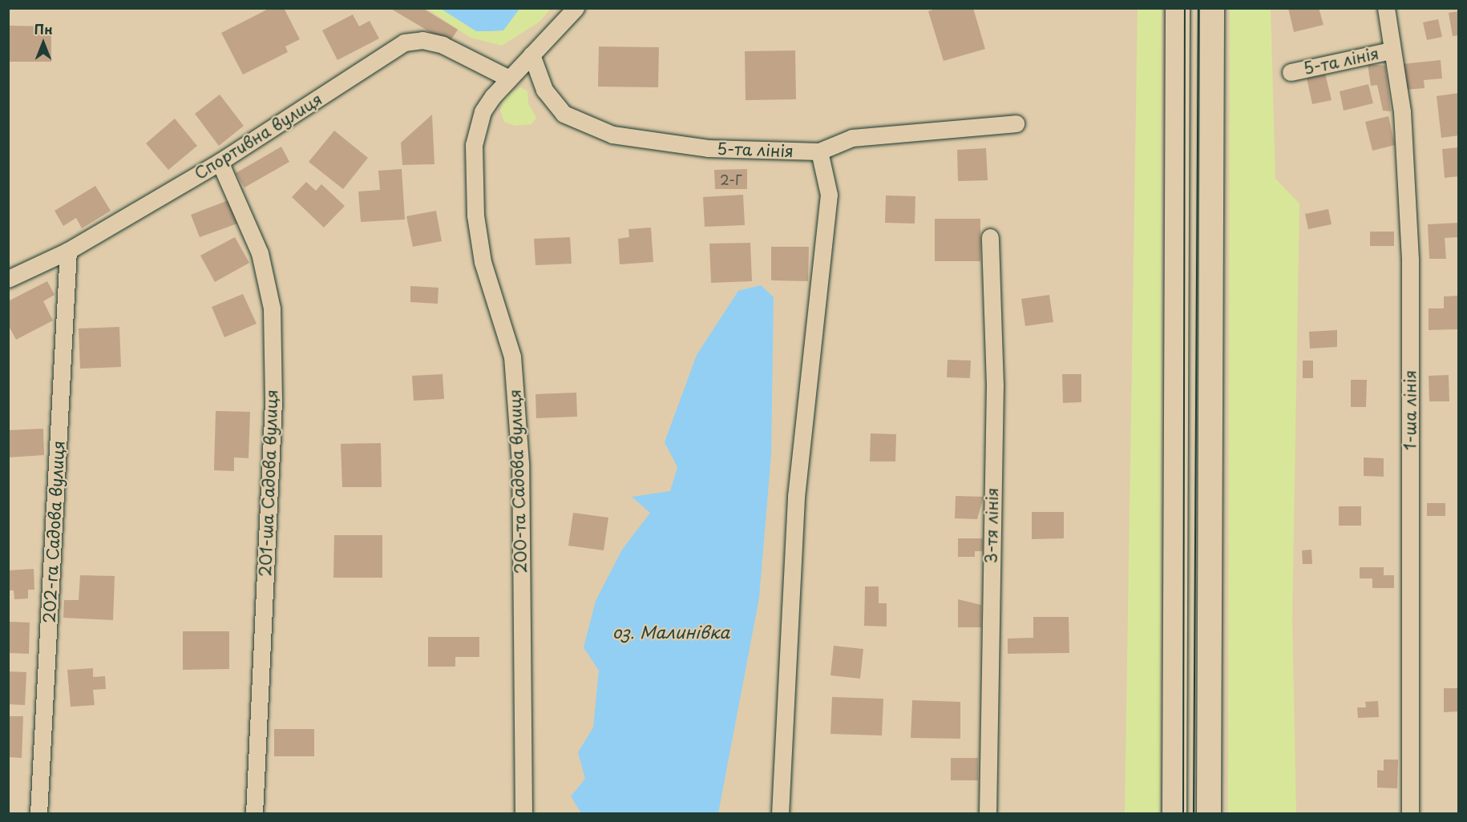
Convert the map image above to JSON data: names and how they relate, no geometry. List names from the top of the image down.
{
  "streets": {
    "street": [
      "5-та лінія",
      "Спортивна вулиця",
      "1-ша лінія",
      "200-та Садова вулиця",
      "201-ша Садова вулиця",
      "3-тя лінія",
      "202-га Садова вулиця"
    ]
  },
  "crossings": [
    ["5-та лінія", "1-ша лінія"],
    ["5-та лінія", "200-та Садова вулиця"],
    ["Спортивна вулиця", "200-та Садова вулиця"],
    ["Спортивна вулиця", "201-ша Садова вулиця"],
    ["Спортивна вулиця", "202-га Садова вулиця"]
  ],
  "water": ["оз. Малинівка"],
  "house_numbers": ["2-Г"],
  "north": "top"
}
